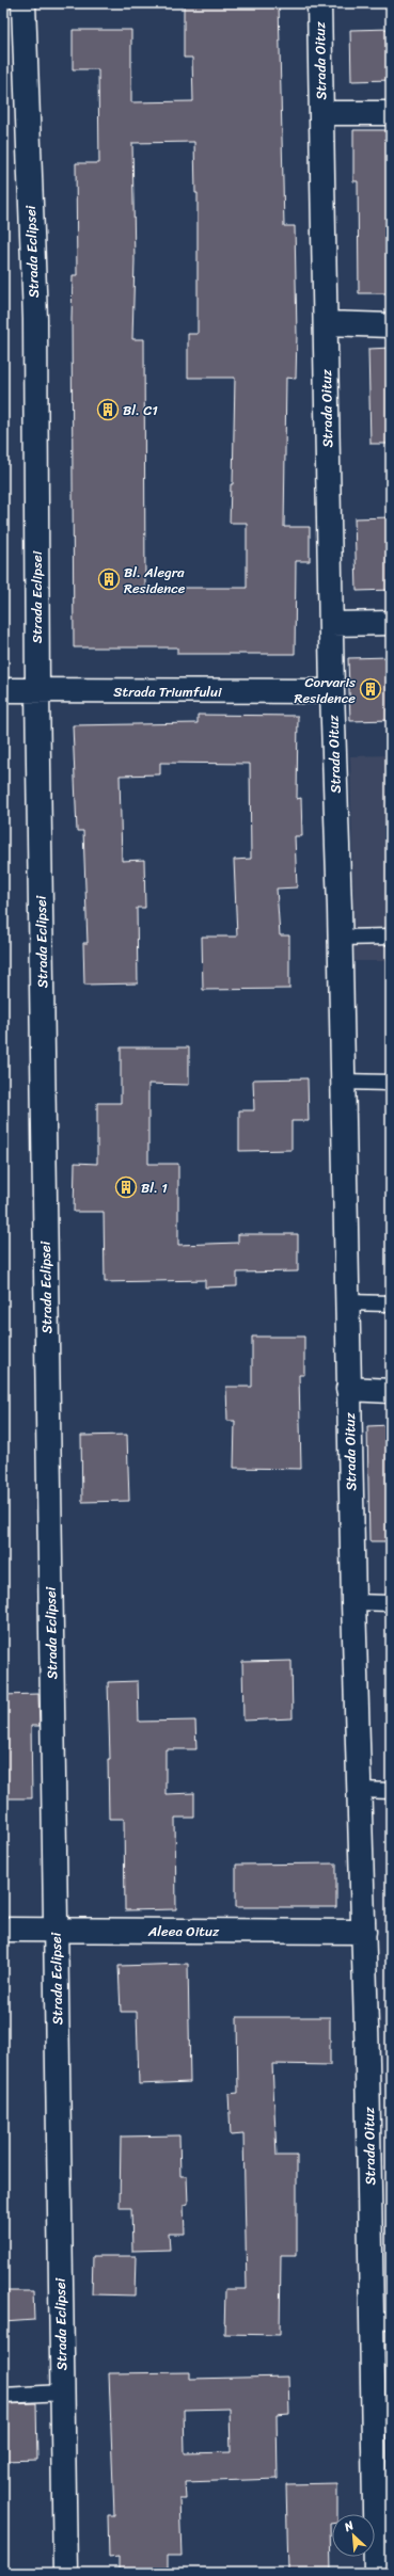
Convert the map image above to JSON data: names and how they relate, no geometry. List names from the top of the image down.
{
  "streets": {
    "street": [
      "Strada Oituz",
      "Strada Eclipsei",
      "Strada Triumfului",
      "Aleea Oituz"
    ]
  },
  "crossings": [
    ["Strada Oituz", "Strada Triumfului"],
    ["Strada Oituz", "Aleea Oituz"],
    ["Strada Eclipsei", "Strada Triumfului"],
    ["Strada Eclipsei", "Aleea Oituz"]
  ],
  "places": {
    "building": [
      "Bl. C1",
      "Bl. Alegra Residence",
      "Corvaris Residence",
      "Bl. 1"
    ]
  },
  "north": "top left"
}
